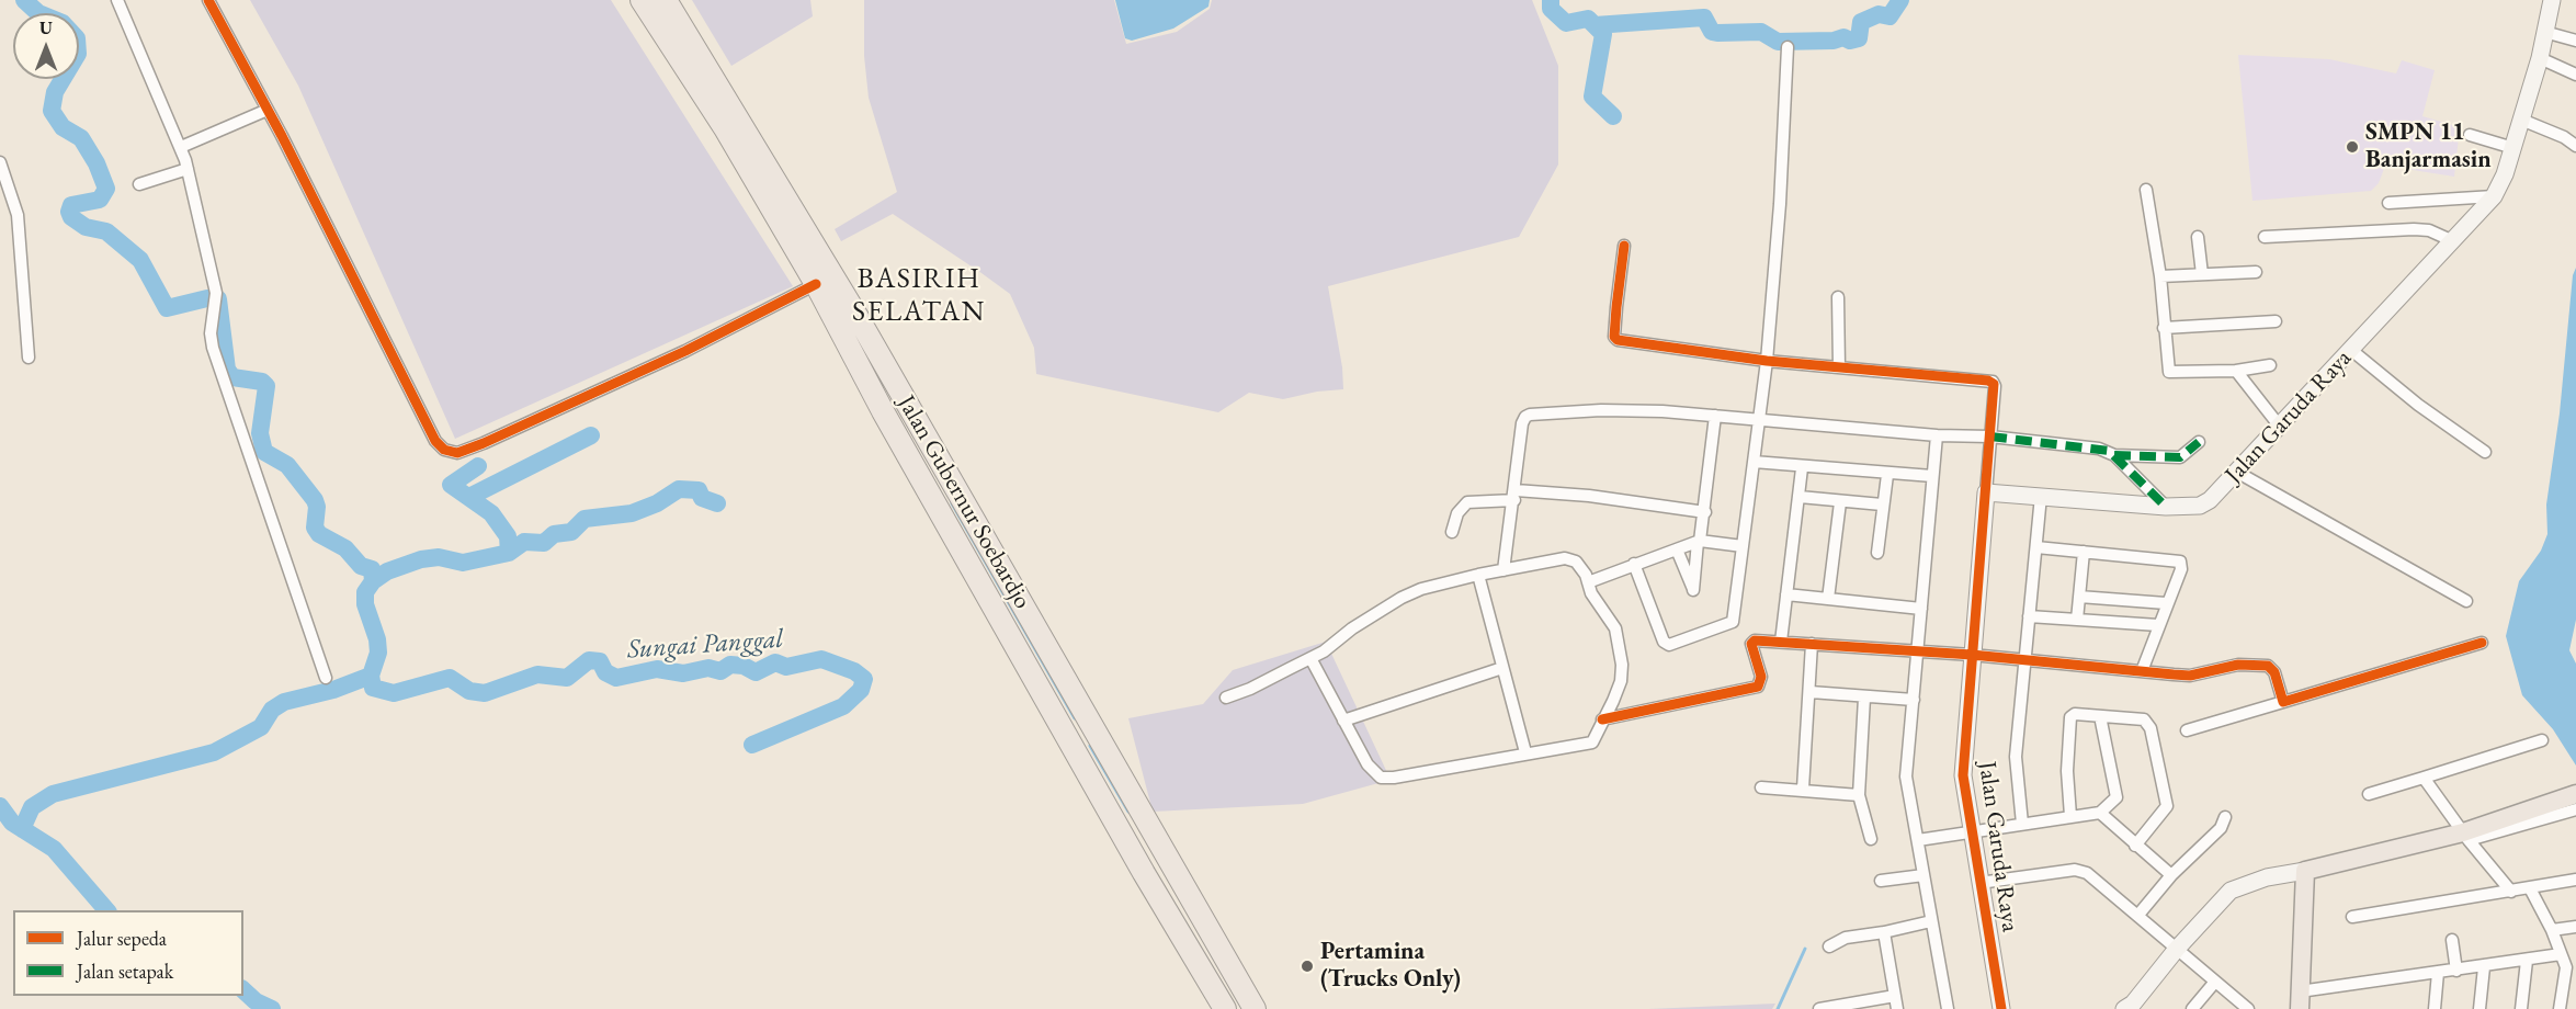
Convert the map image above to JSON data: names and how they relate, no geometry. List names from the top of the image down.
{
  "streets": {
    "highway": ["Jalan Gubernur Soebardjo"],
    "street": ["Jalan Garuda Raya"]
  },
  "districts": ["BASIRIH SELATAN"],
  "water": ["Sungai Panggal"],
  "places": ["SMPN 11 Banjarmasin", "Pertamina (Trucks Only)"],
  "legend": ["Jalur sepeda", "Jalan setapak"],
  "north": "top"
}
